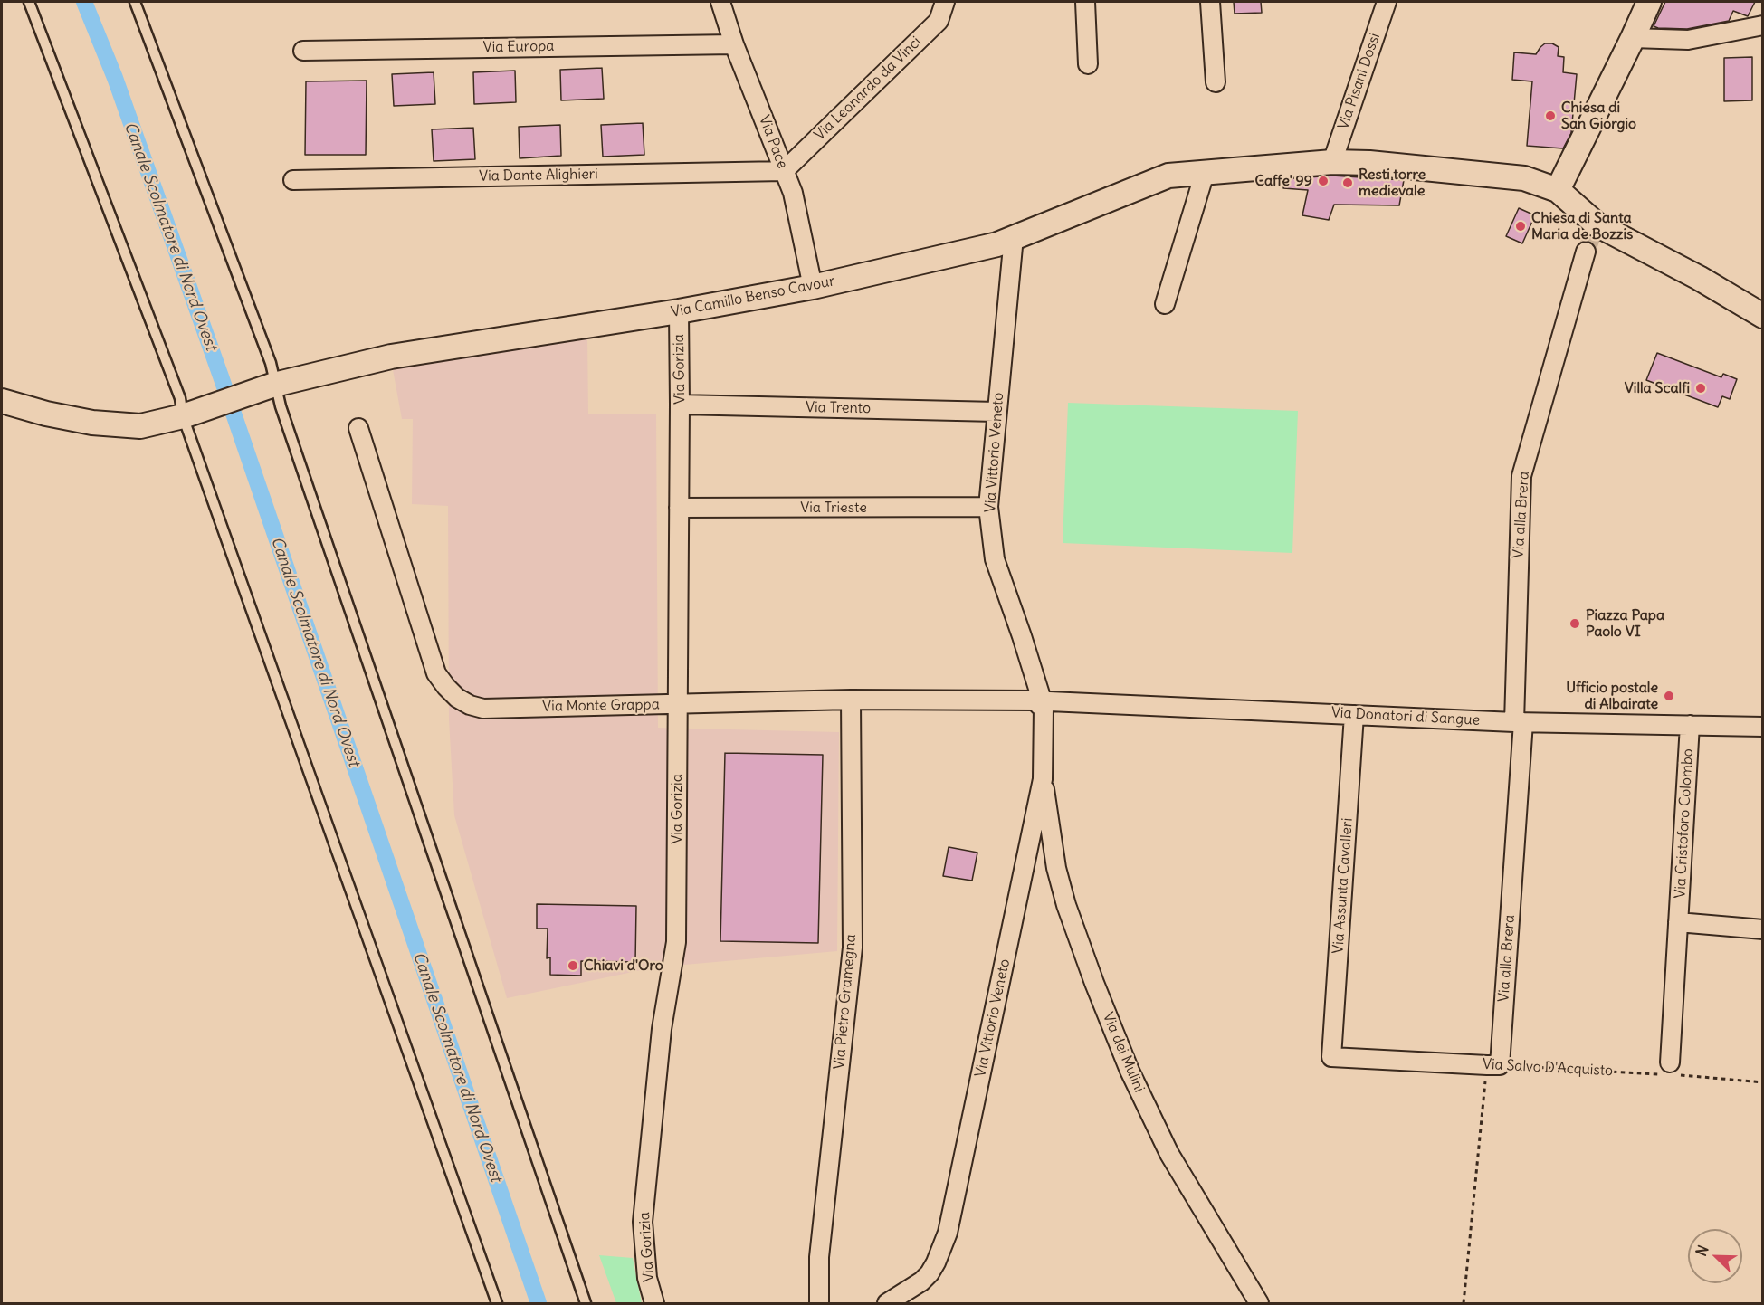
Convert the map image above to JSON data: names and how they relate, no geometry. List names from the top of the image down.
{
  "streets": {
    "street": [
      "Via Europa",
      "Via Pisani Dossi",
      "Via Leonardo da Vinci",
      "Via Pace",
      "Via Dante Alighieri",
      "Via Camillo Benso Cavour",
      "Via Gorizia",
      "Via Trento",
      "Via Vittorio Veneto",
      "Via Trieste",
      "Via alla Brera",
      "Via Monte Grappa",
      "Via Donatori di Sangue",
      "Via Cristoforo Colombo",
      "Via Assunta Cavalleri",
      "Via Pietro Gramegna",
      "Via dei Mulini",
      "Via Salvo D'Acquisto"
    ]
  },
  "crossings": [
    ["Via Europa", "Via Pace"],
    ["Via Pisani Dossi", "Via Camillo Benso Cavour"],
    ["Via Leonardo da Vinci", "Via Pace"],
    ["Via Leonardo da Vinci", "Via Dante Alighieri"],
    ["Via Pace", "Via Dante Alighieri"],
    ["Via Pace", "Via Camillo Benso Cavour"],
    ["Via Camillo Benso Cavour", "Via Gorizia"],
    ["Via Camillo Benso Cavour", "Via Vittorio Veneto"],
    ["Via Gorizia", "Via Trento"],
    ["Via Gorizia", "Via Trieste"],
    ["Via Gorizia", "Via Monte Grappa"],
    ["Via Trento", "Via Vittorio Veneto"],
    ["Via Vittorio Veneto", "Via Trieste"],
    ["Via Vittorio Veneto", "Via Monte Grappa"],
    ["Via Vittorio Veneto", "Via Donatori di Sangue"],
    ["Via Vittorio Veneto", "Via dei Mulini"],
    ["Via alla Brera", "Via Donatori di Sangue"],
    ["Via alla Brera", "Via Salvo D'Acquisto"],
    ["Via Monte Grappa", "Via Donatori di Sangue"],
    ["Via Monte Grappa", "Via Pietro Gramegna"],
    ["Via Donatori di Sangue", "Via Cristoforo Colombo"],
    ["Via Donatori di Sangue", "Via Assunta Cavalleri"],
    ["Via Cristoforo Colombo", "Via Salvo D'Acquisto"],
    ["Via Assunta Cavalleri", "Via Salvo D'Acquisto"]
  ],
  "water": ["Canale Scolmatore di Nord Ovest"],
  "places": [
    "Chiesa di San Giorgio",
    "Caffe' 99",
    "Resti torre medievale",
    "Chiesa di Santa Maria de Bozzis",
    "Villa Scalfi",
    "Piazza Papa Paolo VI",
    "Ufficio postale di Albairate",
    "Chiavi d'Oro"
  ],
  "north": "top left"
}
